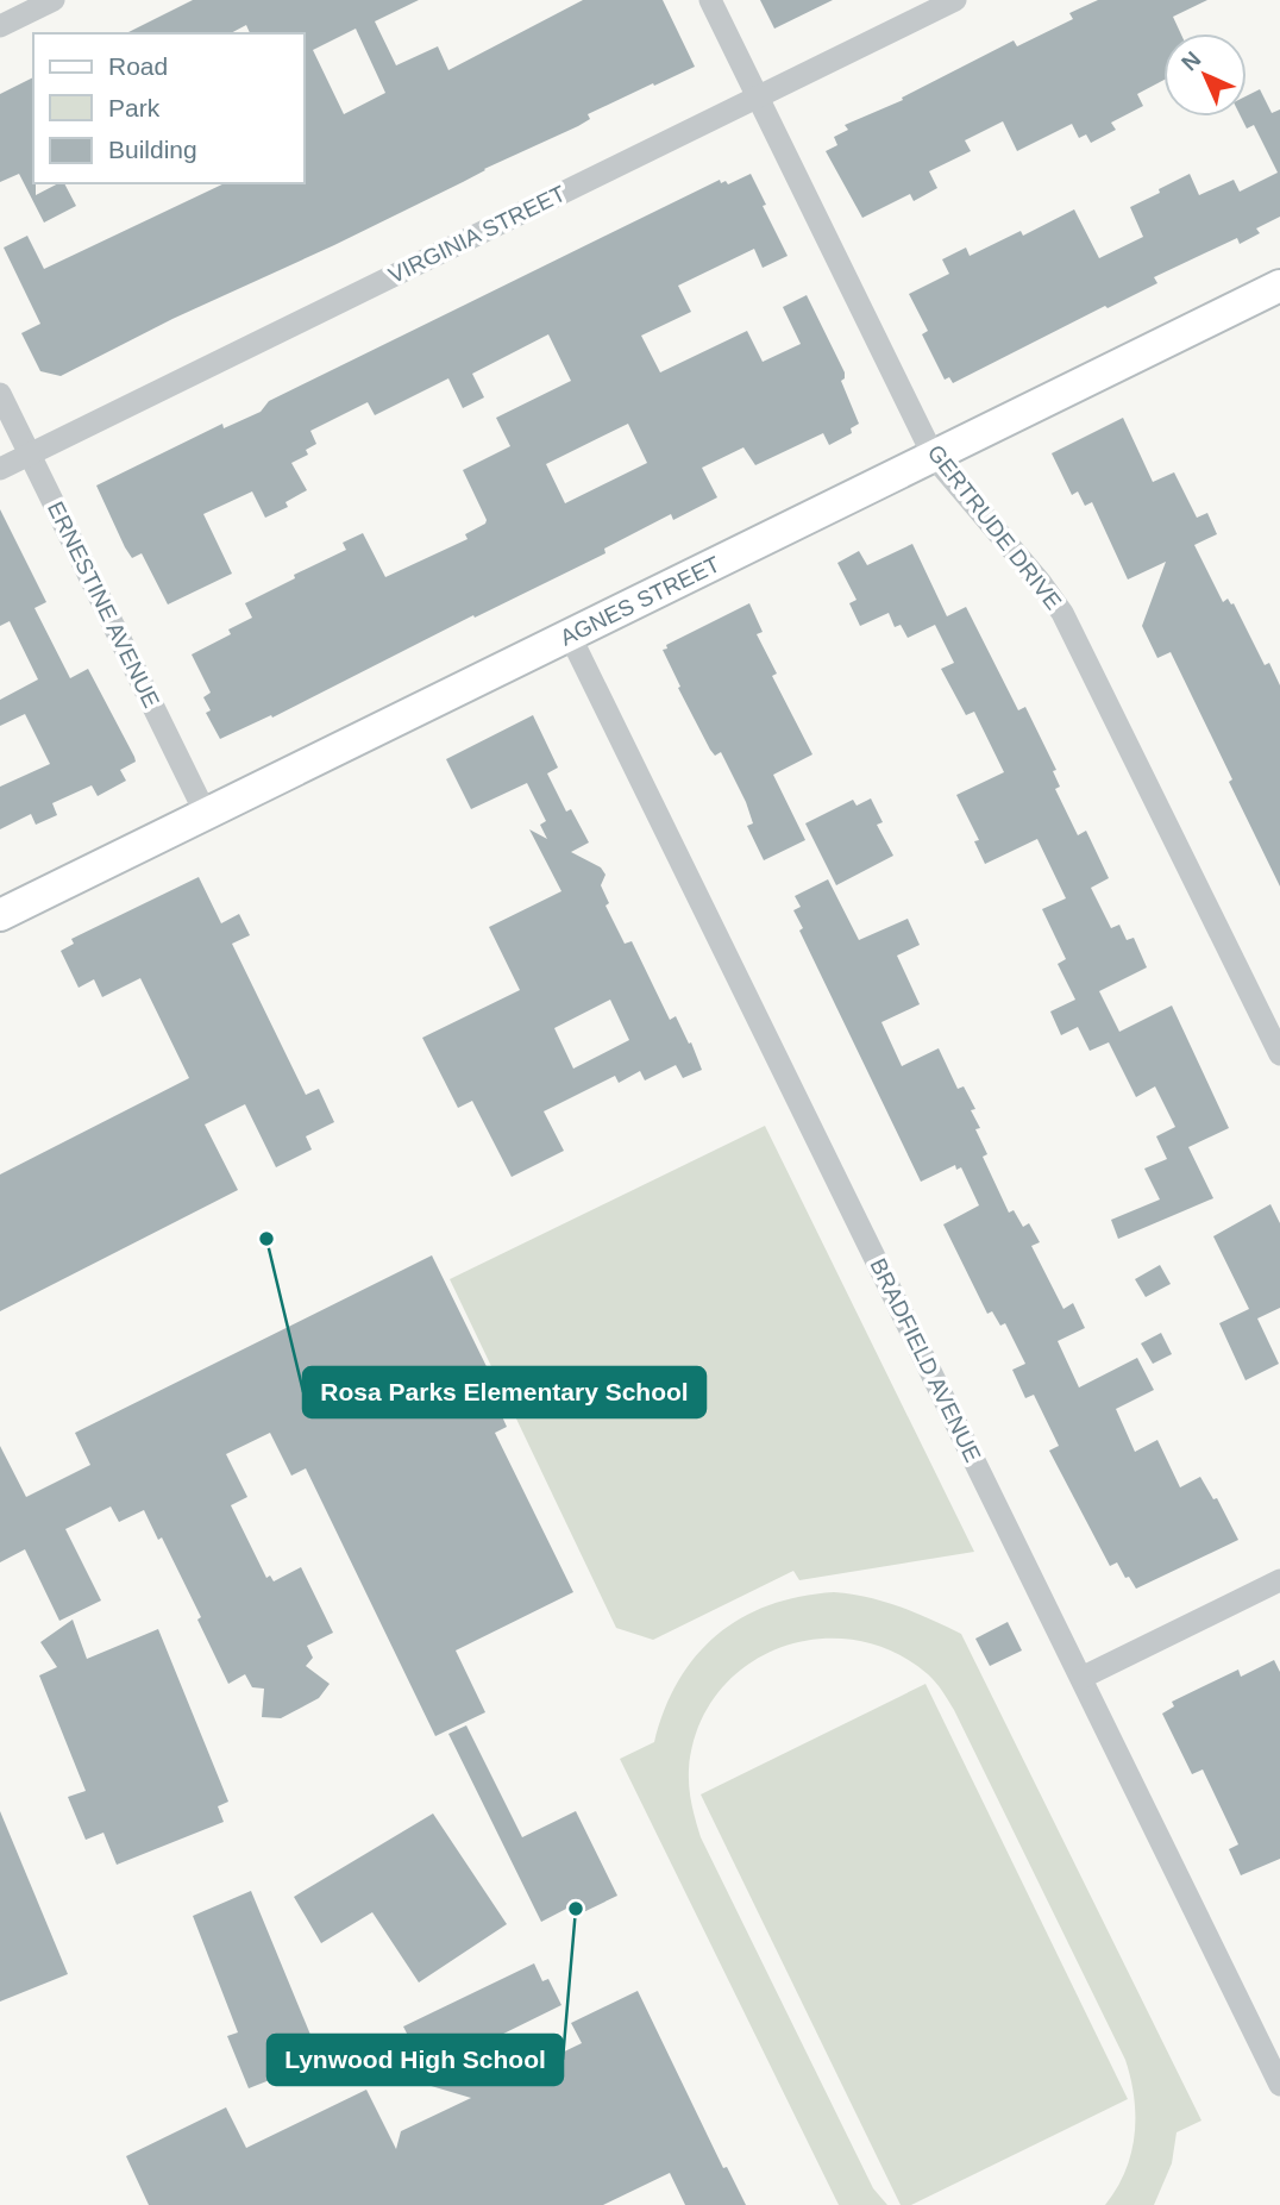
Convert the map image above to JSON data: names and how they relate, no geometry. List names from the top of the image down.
{
  "streets": {
    "street": [
      "VIRGINIA STREET",
      "GERTRUDE DRIVE",
      "AGNES STREET",
      "ERNESTINE AVENUE",
      "BRADFIELD AVENUE"
    ]
  },
  "crossings": [
    ["VIRGINIA STREET", "GERTRUDE DRIVE"],
    ["VIRGINIA STREET", "ERNESTINE AVENUE"],
    ["GERTRUDE DRIVE", "AGNES STREET"],
    ["AGNES STREET", "ERNESTINE AVENUE"],
    ["AGNES STREET", "BRADFIELD AVENUE"]
  ],
  "places": ["Rosa Parks Elementary School", "Lynwood High School"],
  "legend": ["Road", "Park", "Building"],
  "north": "top left"
}
